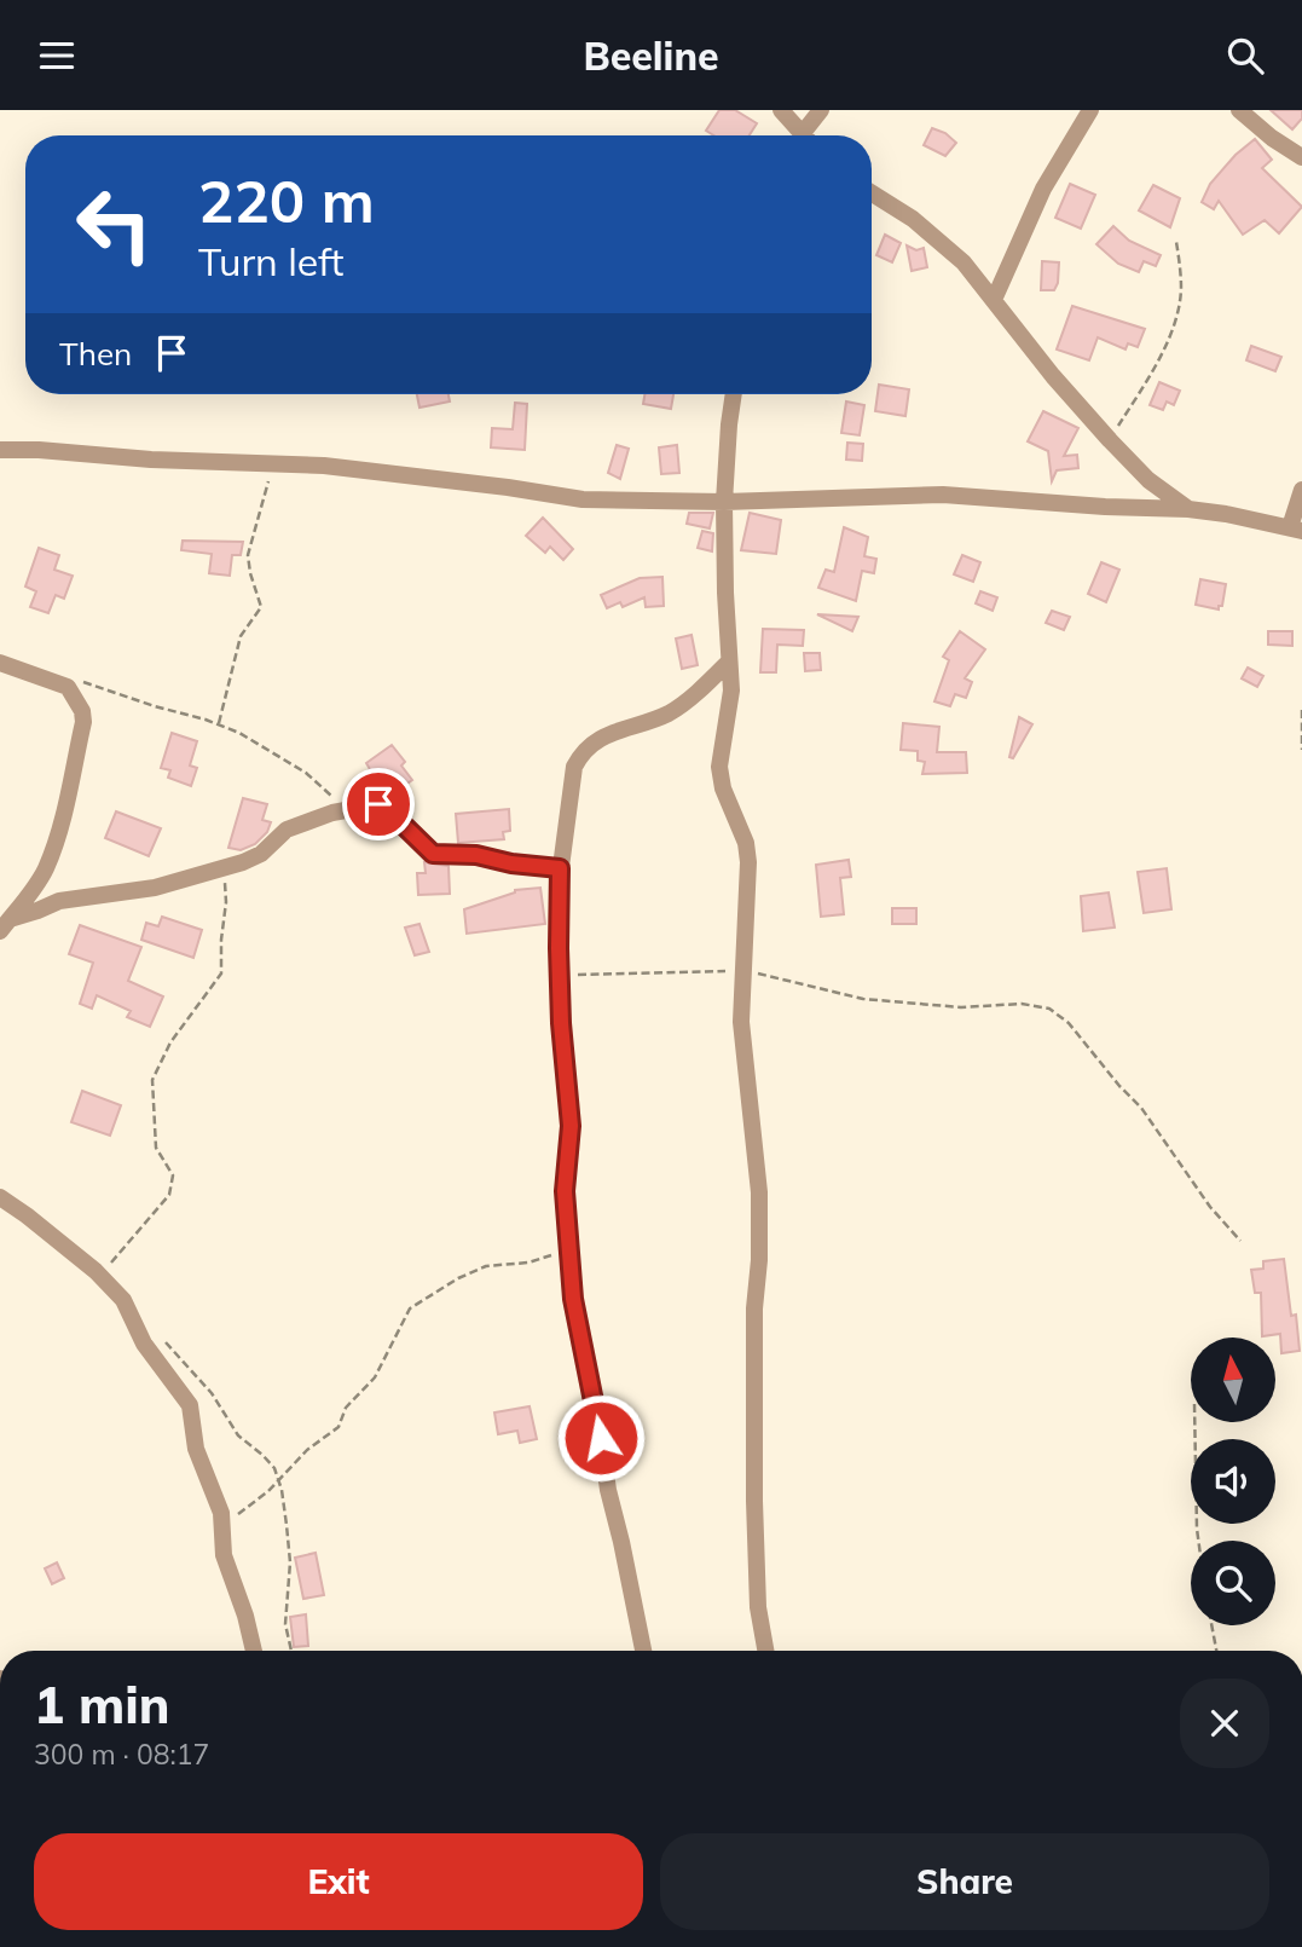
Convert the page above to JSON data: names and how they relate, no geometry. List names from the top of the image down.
{
  "north": "top",
  "page": {
    "header": "Beeline",
    "turn": ["220 m", "Turn left"],
    "then": "Then",
    "heading": ["1 min", "300 m · 08:17"],
    "buttons": ["Exit", "Share"]
  }
}
